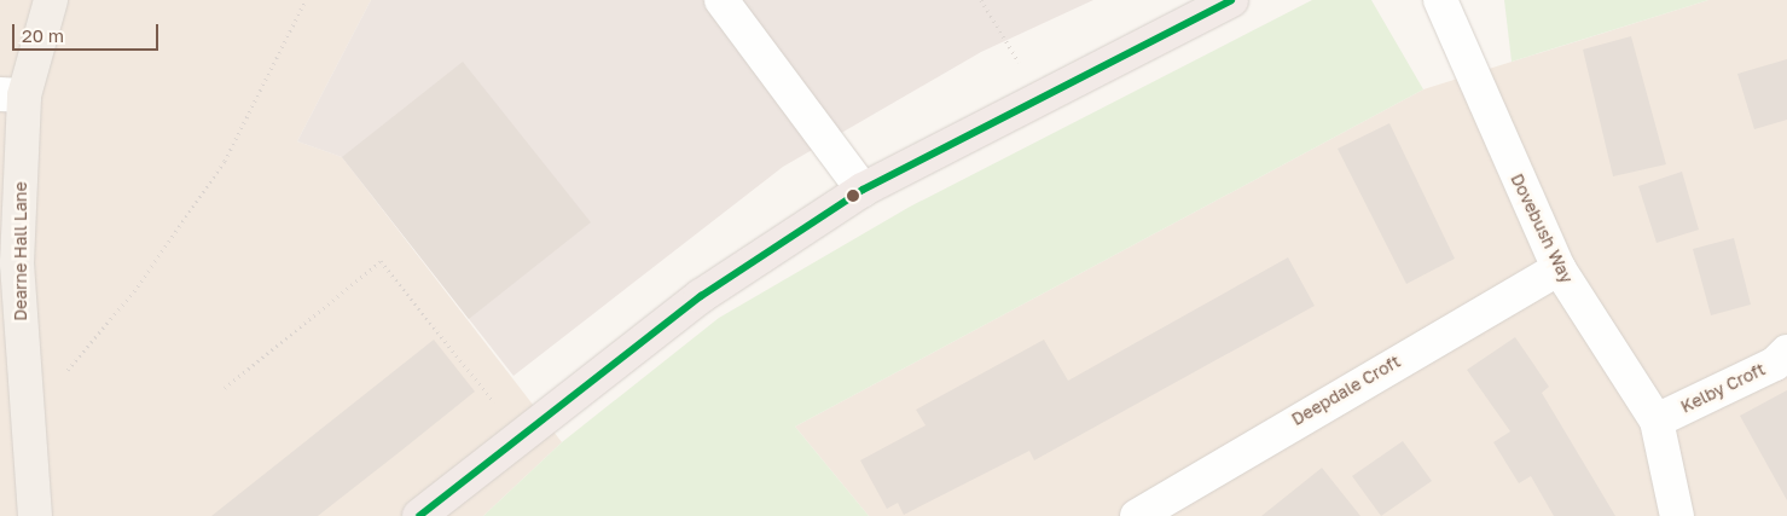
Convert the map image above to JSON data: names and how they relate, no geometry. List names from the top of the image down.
{
  "streets": {
    "main road": ["Dearne Hall Lane"],
    "street": ["Dovebush Way", "Kelby Croft", "Deepdale Croft"]
  },
  "crossings": [
    ["Dovebush Way", "Kelby Croft"],
    ["Dovebush Way", "Deepdale Croft"]
  ],
  "scale_bar": "20 m"
}
